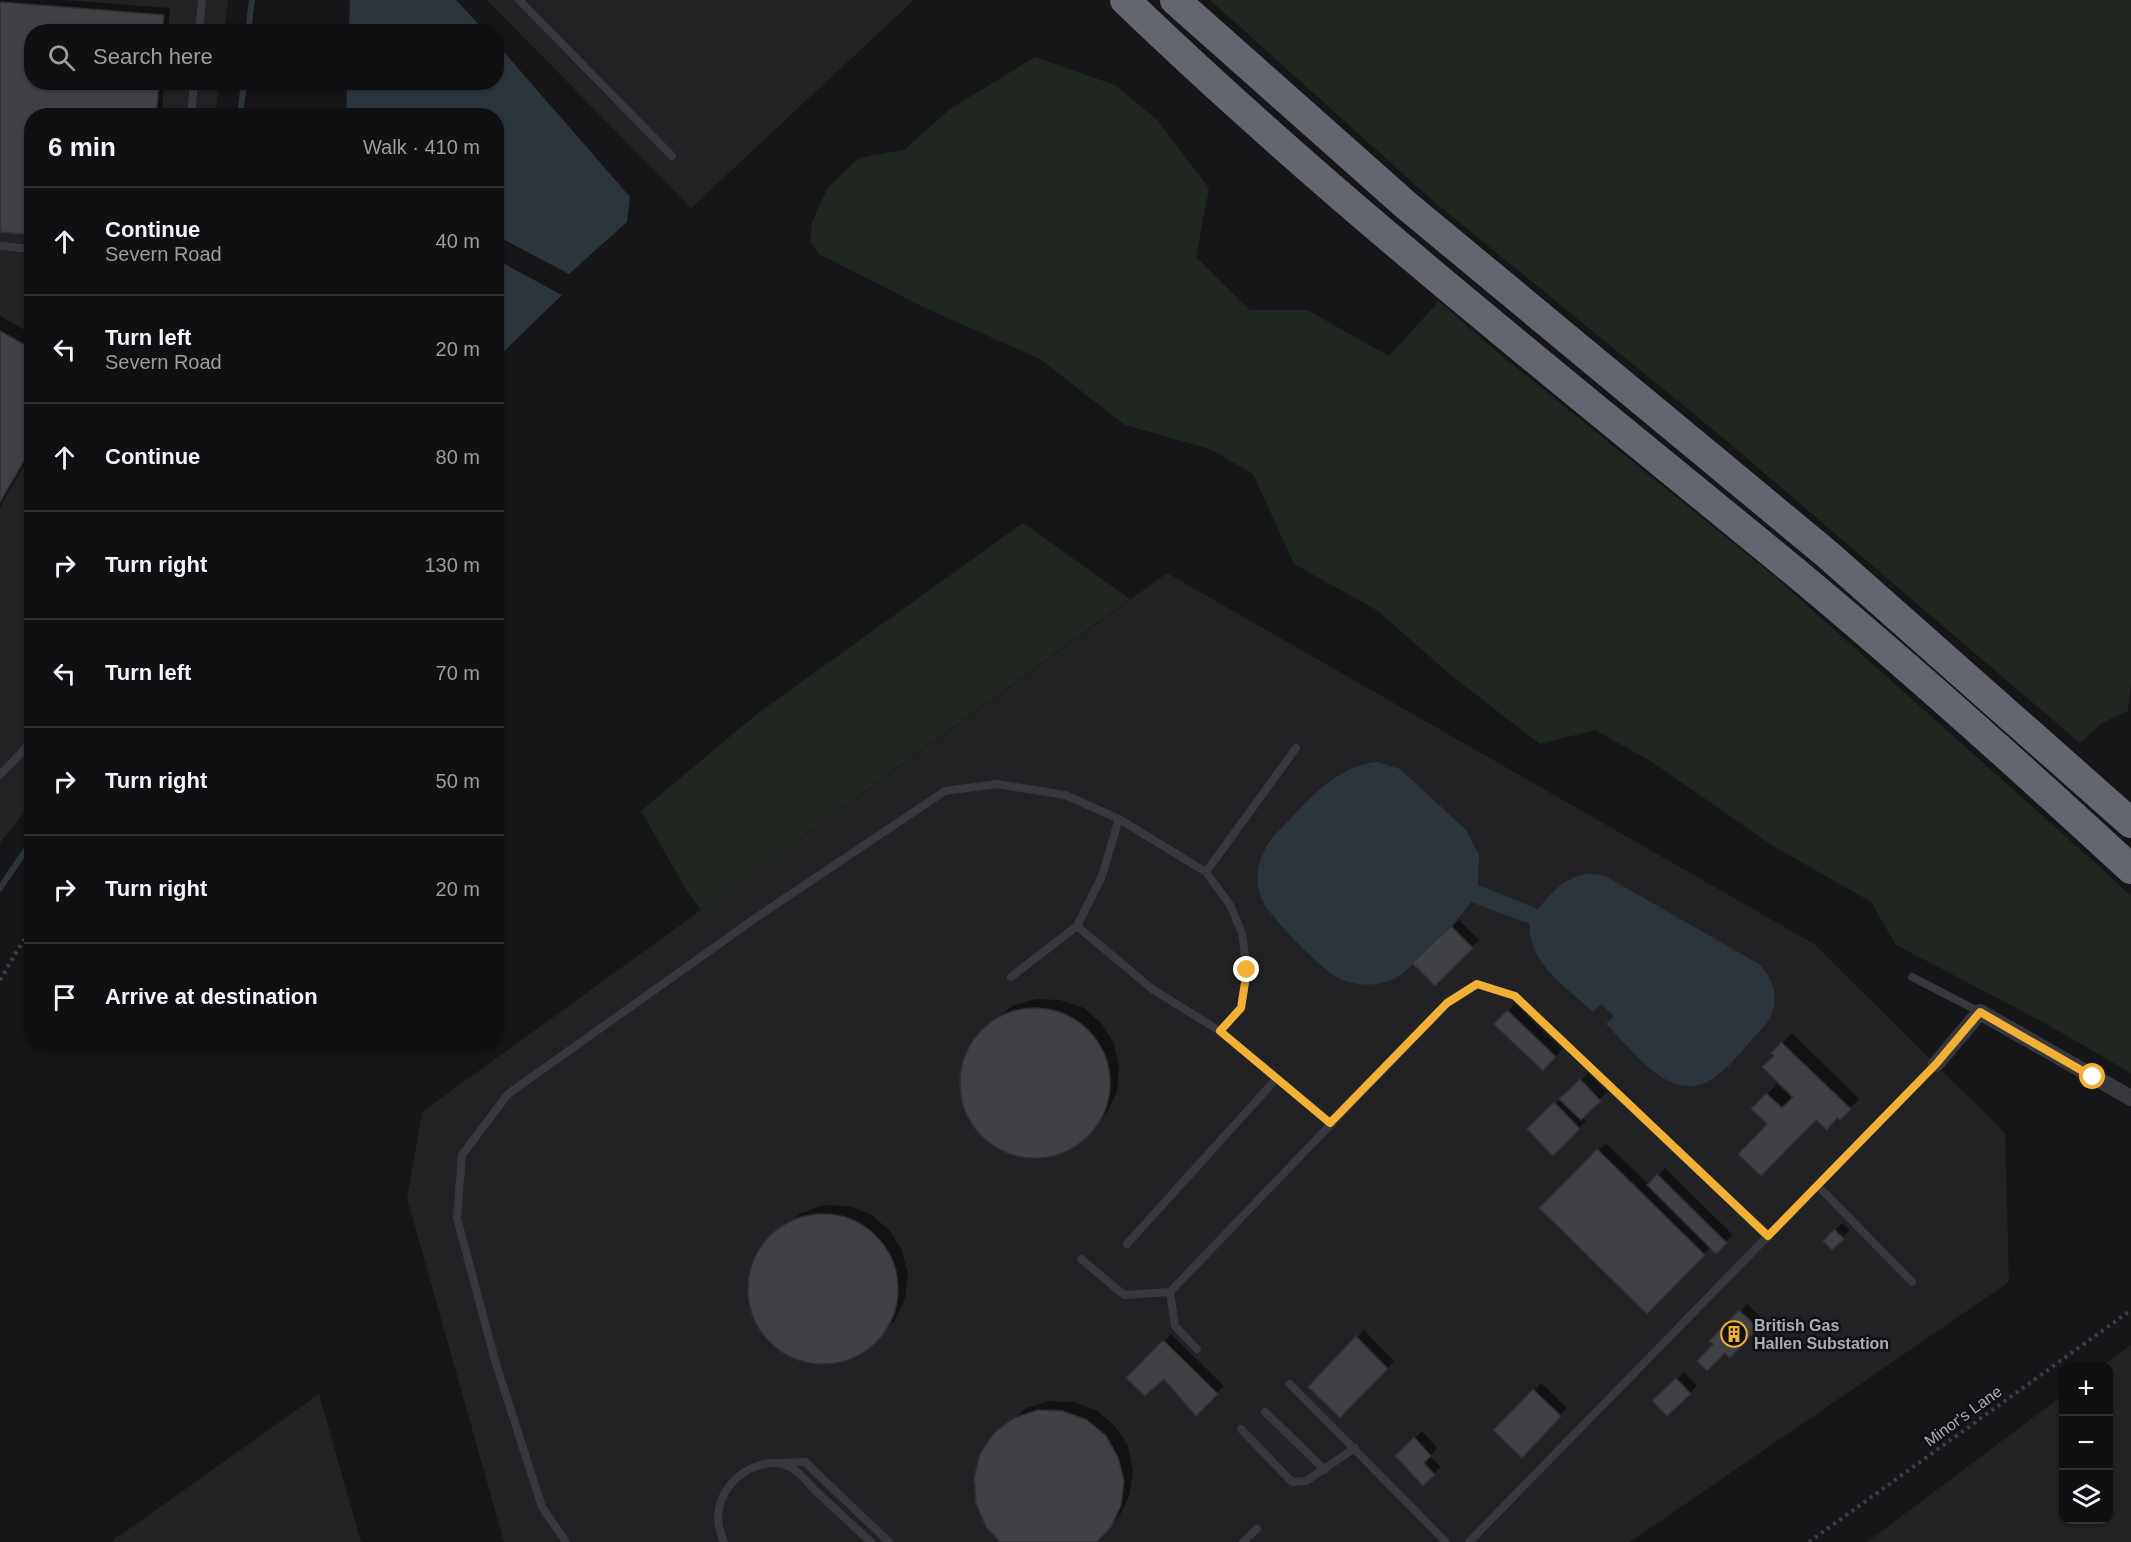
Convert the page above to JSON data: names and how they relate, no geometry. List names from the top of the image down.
{
  "streets": {
    "path": ["Minor's Lane"]
  },
  "places": {
    "building": ["British Gas Hallen Substation"]
  },
  "page": {
    "search": "Search here",
    "heading": ["6 min", "Walk · 410 m"],
    "list": [
      ["Continue", "Severn Road", "40 m"],
      ["Turn left", "Severn Road", "20 m"],
      ["Continue", "80 m"],
      ["Turn right", "130 m"],
      ["Turn left", "70 m"],
      ["Turn right", "50 m"],
      ["Turn right", "20 m"],
      "Arrive at destination"
    ],
    "map_buttons": ["+", "−"]
  }
}
